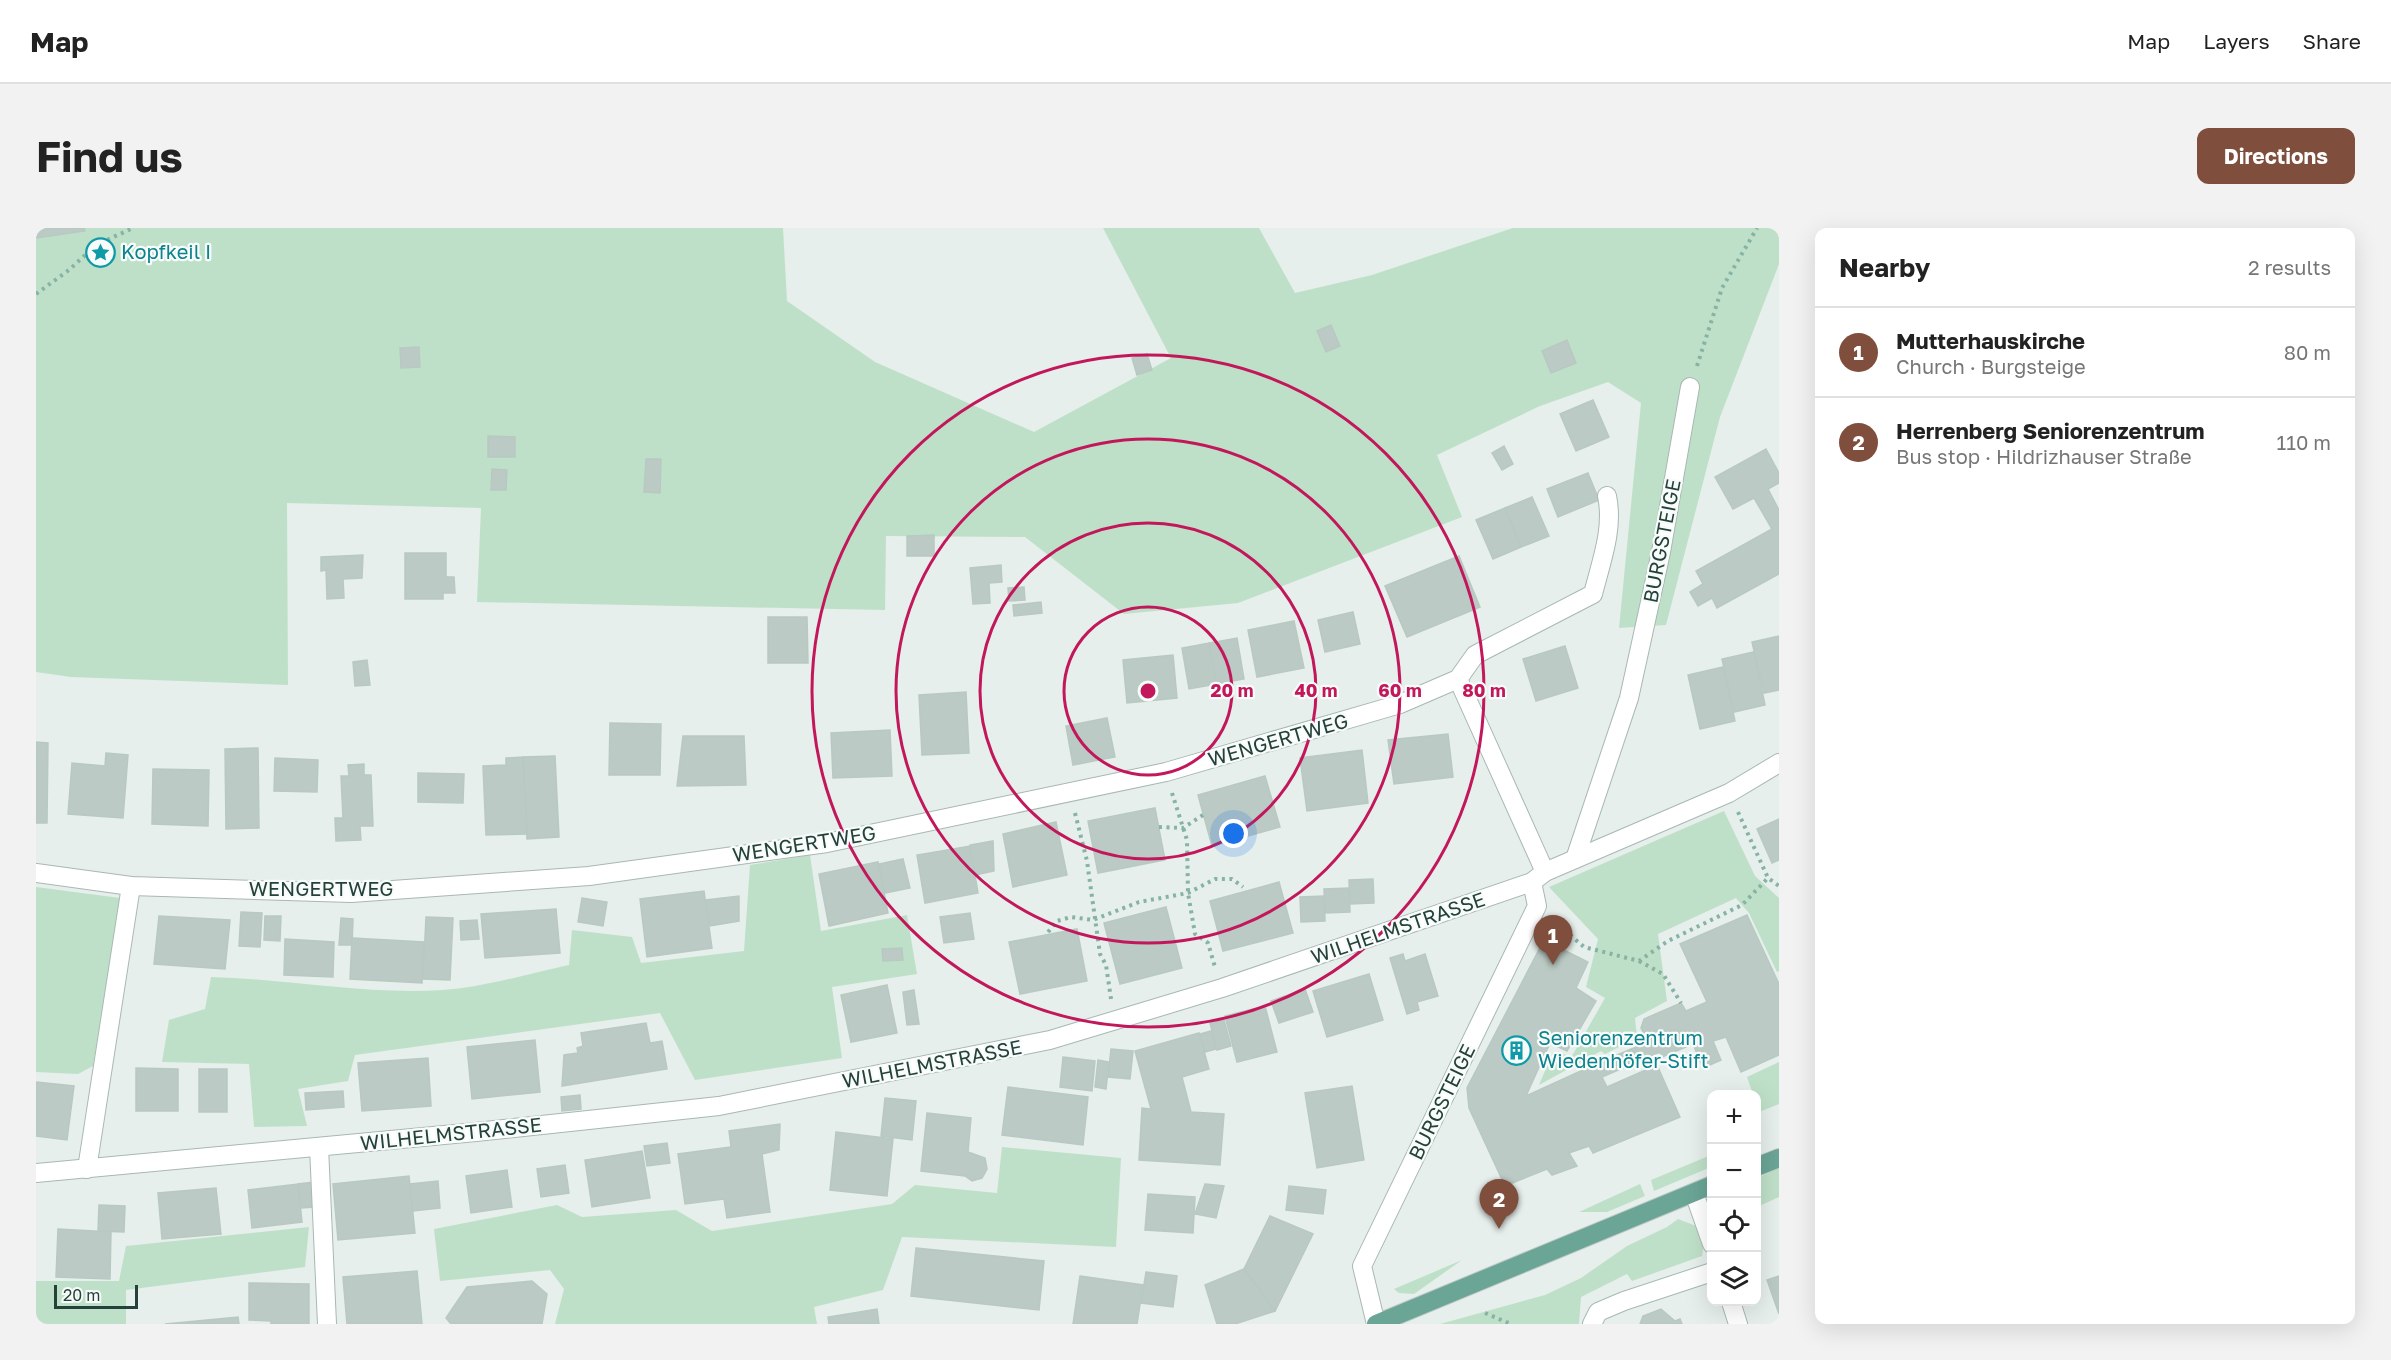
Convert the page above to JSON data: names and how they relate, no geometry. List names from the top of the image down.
{
  "streets": {
    "street": ["BURGSTEIGE", "WENGERTWEG", "WILHELMSTRASSE"]
  },
  "crossings": [
    ["BURGSTEIGE", "WILHELMSTRASSE"]
  ],
  "places": {
    "place": ["Kopfkeil I"],
    "building": ["Seniorenzentrum Wiedenhöfer-Stift"]
  },
  "scale_bar": "20 m",
  "page": {
    "header": "Map",
    "nav": ["Map", "Layers", "Share"],
    "buttons": "Directions",
    "title": "Find us",
    "heading": ["Nearby", "2 results"],
    "list": [
      {
        "mark": "1",
        "name": "Mutterhauskirche",
        "note": "Church · Burgsteige",
        "value": "80 m"
      },
      {
        "mark": "2",
        "name": "Herrenberg Seniorenzentrum",
        "note": "Bus stop · Hildrizhauser Straße",
        "value": "110 m"
      }
    ],
    "pins": ["1", "2"],
    "map_buttons": ["+", "−"],
    "scale": "20 m"
  },
  "rings": [
    "20 m",
    "40 m",
    "60 m",
    "80 m"
  ]
}
